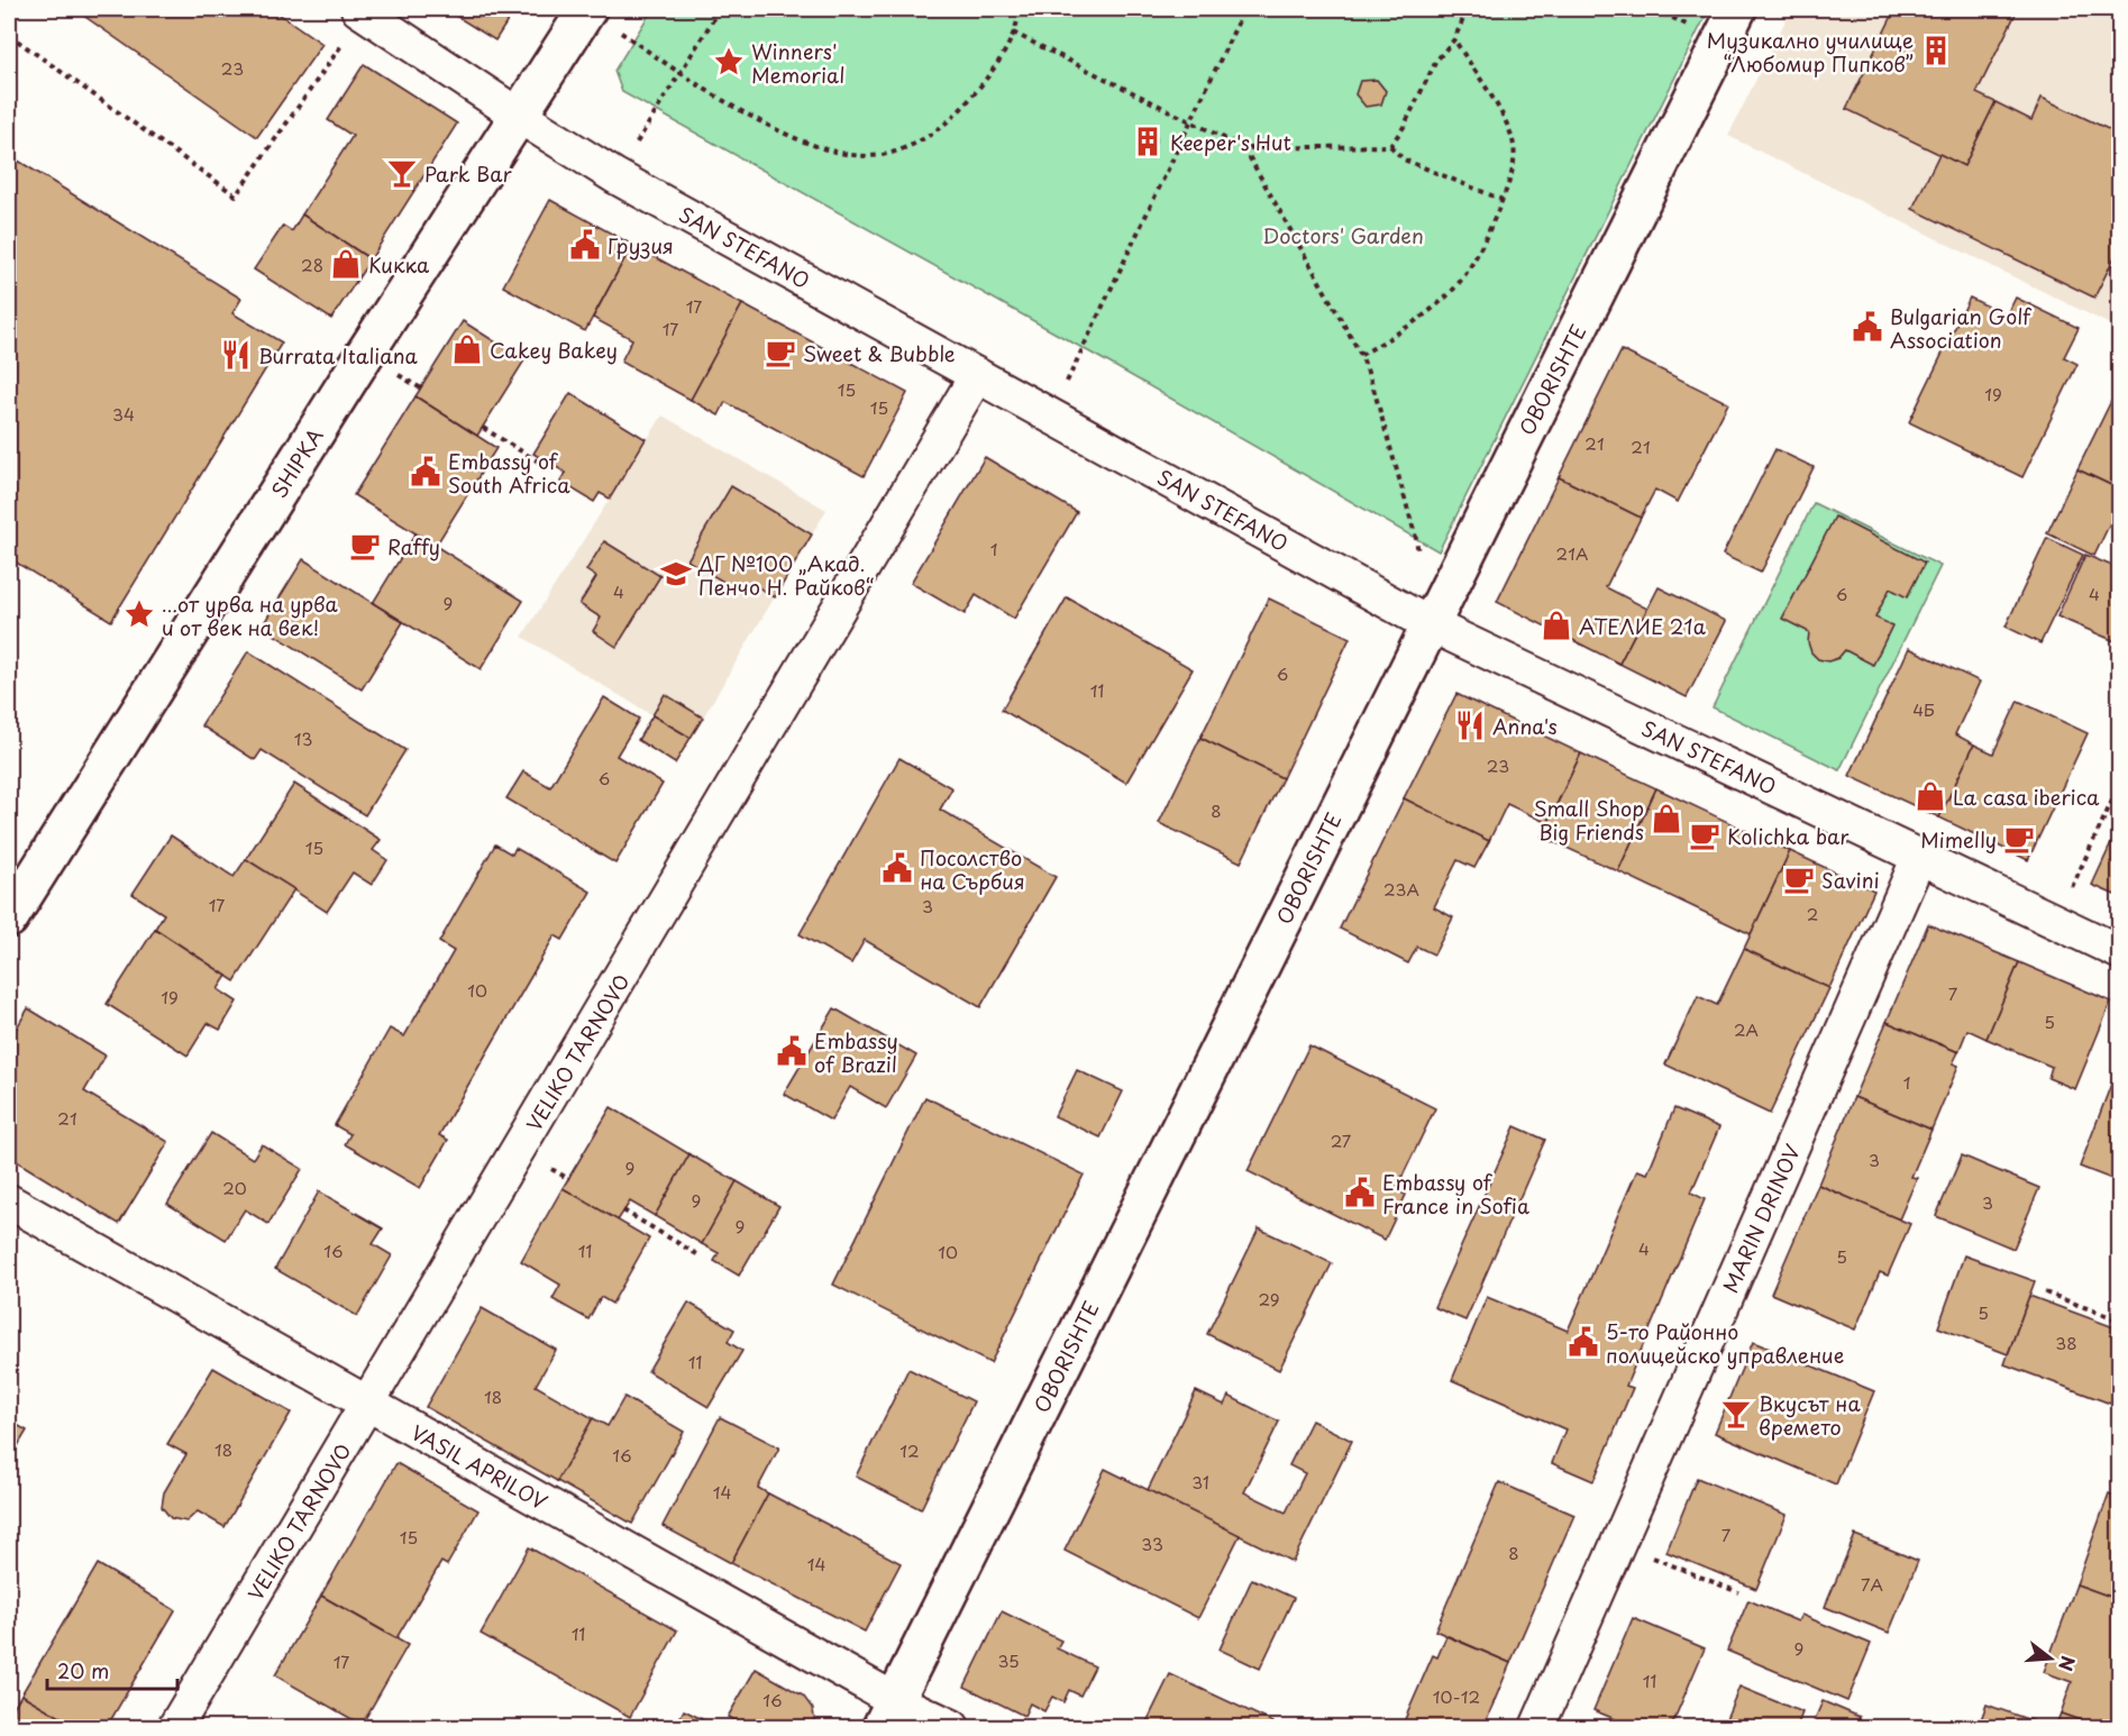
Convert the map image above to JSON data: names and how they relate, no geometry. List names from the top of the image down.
{
  "streets": {
    "street": [
      "SAN STEFANO",
      "OBORISHTE",
      "SHIPKA",
      "VELIKO TARNOVO",
      "MARIN DRINOV",
      "VASIL APRILOV"
    ]
  },
  "crossings": [
    ["SAN STEFANO", "OBORISHTE"],
    ["SAN STEFANO", "SHIPKA"],
    ["SAN STEFANO", "VELIKO TARNOVO"],
    ["SAN STEFANO", "MARIN DRINOV"],
    ["OBORISHTE", "VASIL APRILOV"],
    ["VELIKO TARNOVO", "VASIL APRILOV"]
  ],
  "parks": ["Doctors' Garden"],
  "places": {
    "building": ["Музикално училище “Любомир Пипков”", "Keeper's Hut"],
    "place": ["Winners' Memorial", "...от урва на урва и от век на век!"],
    "bar": ["Park Bar", "Вкусът на времето"],
    "public building": [
      "Грузия",
      "Bulgarian Golf Association",
      "Embassy of South Africa",
      "Посолство на Сърбия",
      "Embassy of Brazil",
      "Embassy of France in Sofia",
      "5-то Районно полицейско управление"
    ],
    "shop": [
      "Кикка",
      "Cakey Bakey",
      "АТЕЛИЕ 21а",
      "La casa iberica",
      "Small Shop Big Friends"
    ],
    "cafe": [
      "Sweet & Bubble",
      "Raffy",
      "Kolichka bar",
      "Mimelly",
      "Savini"
    ],
    "restaurant": ["Burrata Italiana", "Anna's"],
    "school or university": ["ДГ №100 „Акад. Пенчо Н. Райков“"]
  },
  "house_numbers": [
    "23",
    "28",
    "17",
    "17",
    "15",
    "19",
    "15",
    "34",
    "21",
    "21",
    "1",
    "21А",
    "4",
    "6",
    "4",
    "9",
    "6",
    "11",
    "4Б",
    "13",
    "23",
    "6",
    "8",
    "15",
    "23А",
    "17",
    "3",
    "2",
    "10",
    "7",
    "19",
    "5",
    "2А",
    "1",
    "21",
    "27",
    "3",
    "9",
    "20",
    "9",
    "3",
    "9",
    "4",
    "16",
    "11",
    "10",
    "5",
    "29",
    "5",
    "38",
    "11",
    "18",
    "18",
    "12",
    "16",
    "31",
    "14",
    "7",
    "15",
    "33",
    "8",
    "14",
    "7А",
    "11",
    "9",
    "35",
    "17",
    "11",
    "10-12",
    "16"
  ],
  "scale_bar": "20 m",
  "north": "right"
}
